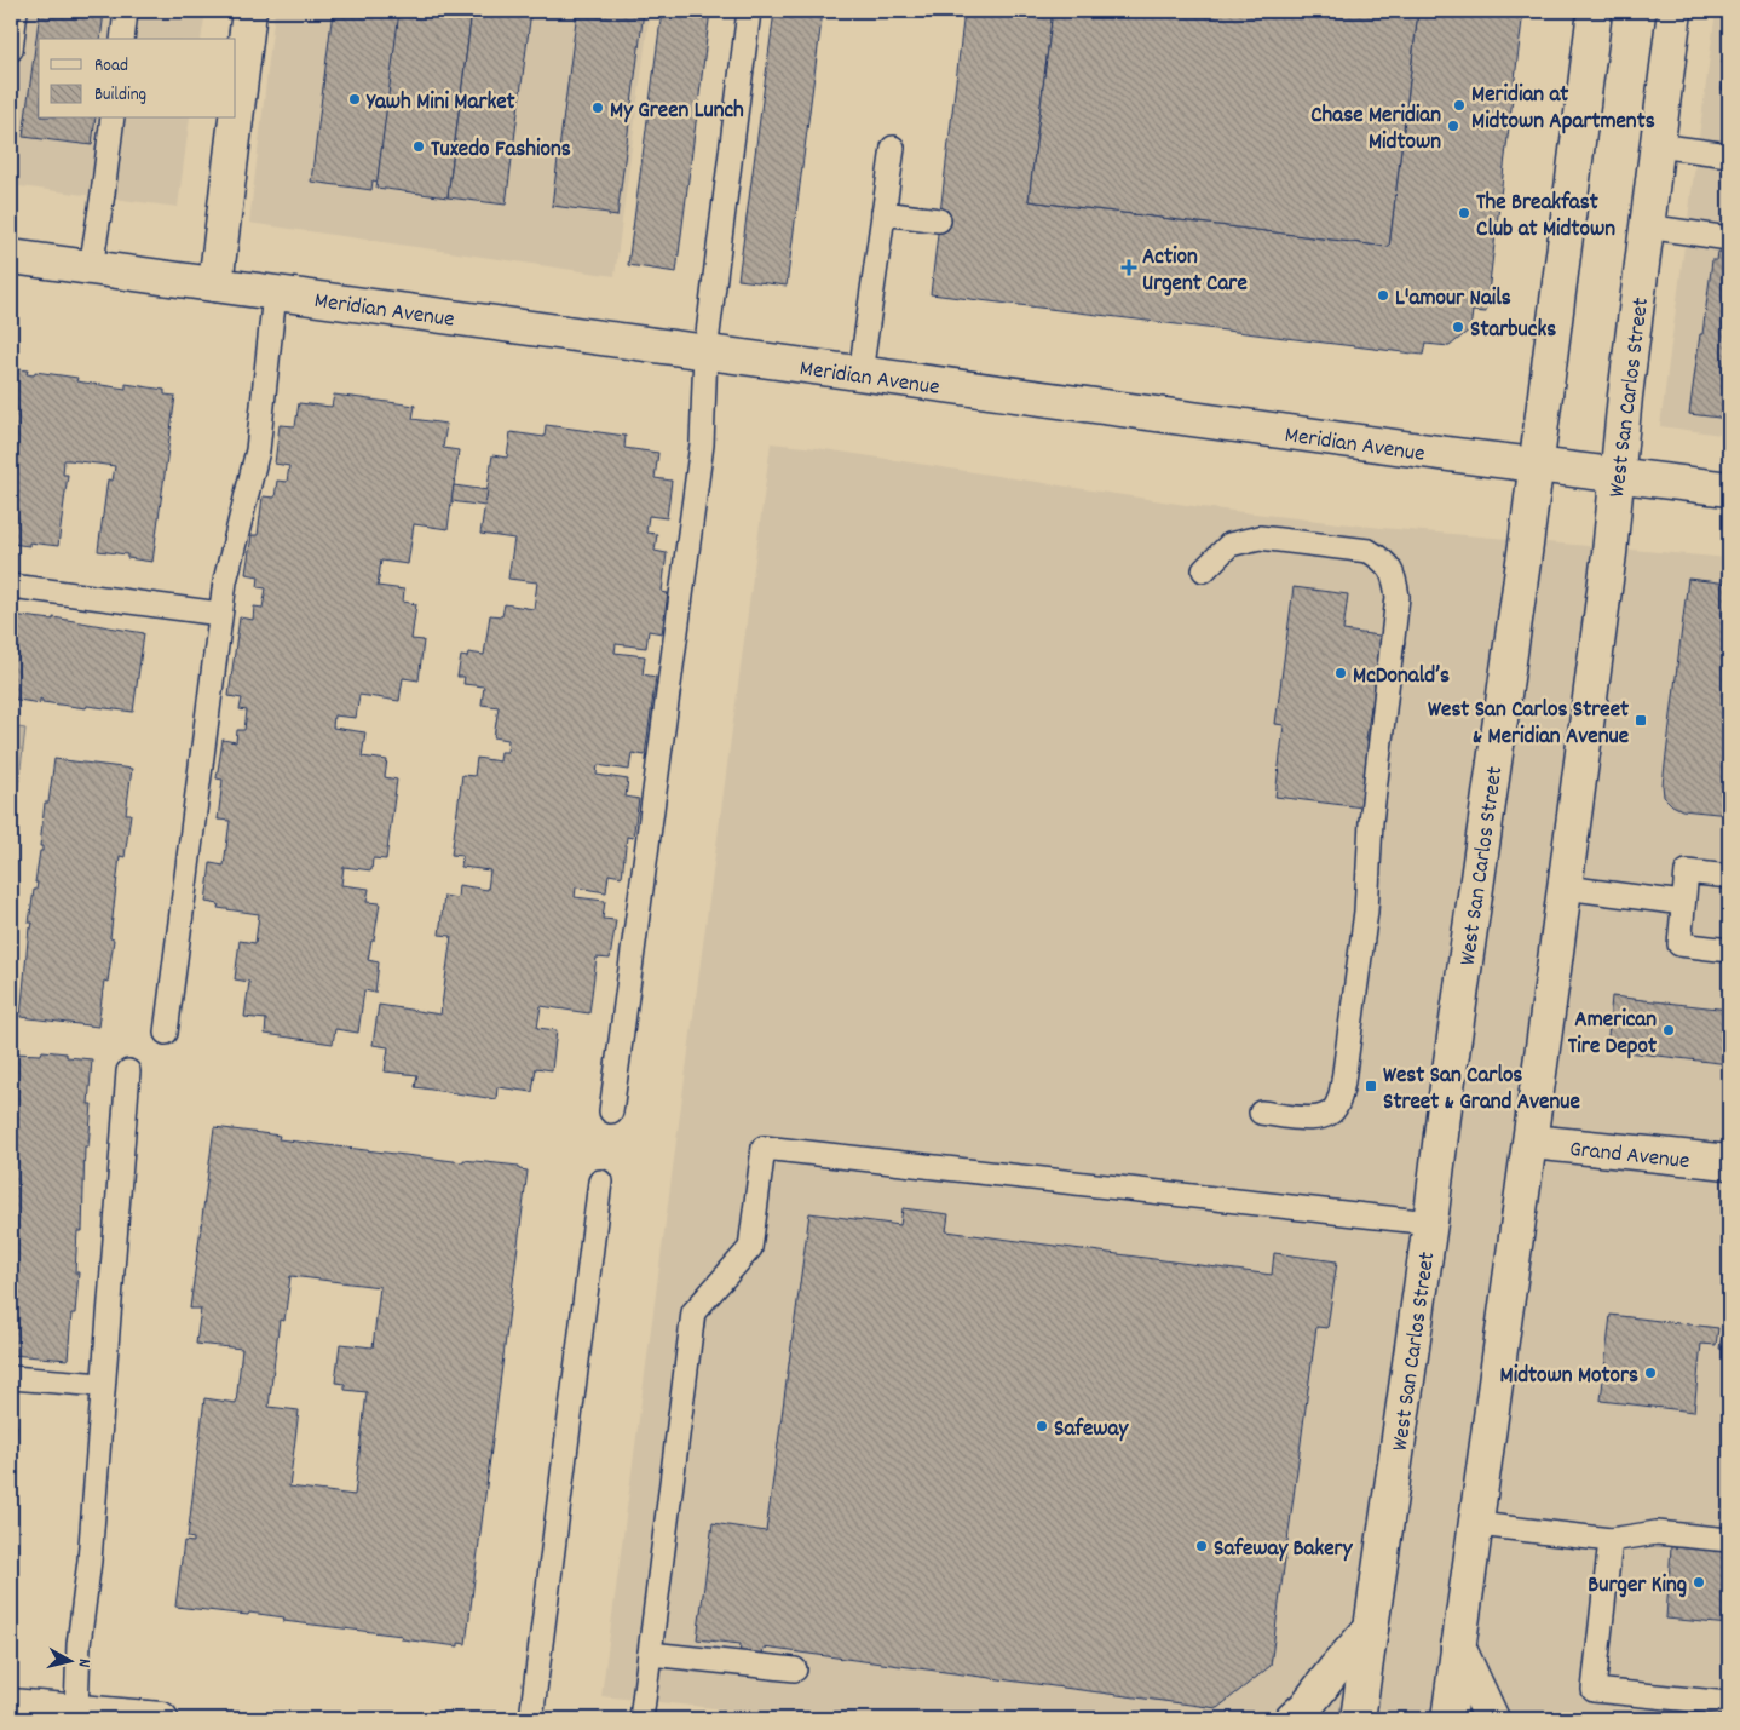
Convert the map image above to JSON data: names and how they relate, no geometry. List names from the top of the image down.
{
  "streets": {
    "main road": ["Meridian Avenue", "West San Carlos Street", "Grand Avenue"]
  },
  "crossings": [
    ["Meridian Avenue", "West San Carlos Street"],
    ["West San Carlos Street", "Grand Avenue"]
  ],
  "places": {
    "other": [
      "Yawh Mini Market",
      "Meridian at Midtown Apartments",
      "My Green Lunch",
      "Chase Meridian Midtown",
      "Tuxedo Fashions",
      "The Breakfast Club at Midtown",
      "L'amour Nails",
      "Starbucks",
      "McDonald’s",
      "American Tire Depot",
      "Midtown Motors",
      "Safeway",
      "Safeway Bakery",
      "Burger King"
    ],
    "health": ["Action Urgent Care"],
    "transit": ["West San Carlos Street & Meridian Avenue", "West San Carlos Street & Grand Avenue"]
  },
  "legend": ["Road", "Building"],
  "north": "right"
}
